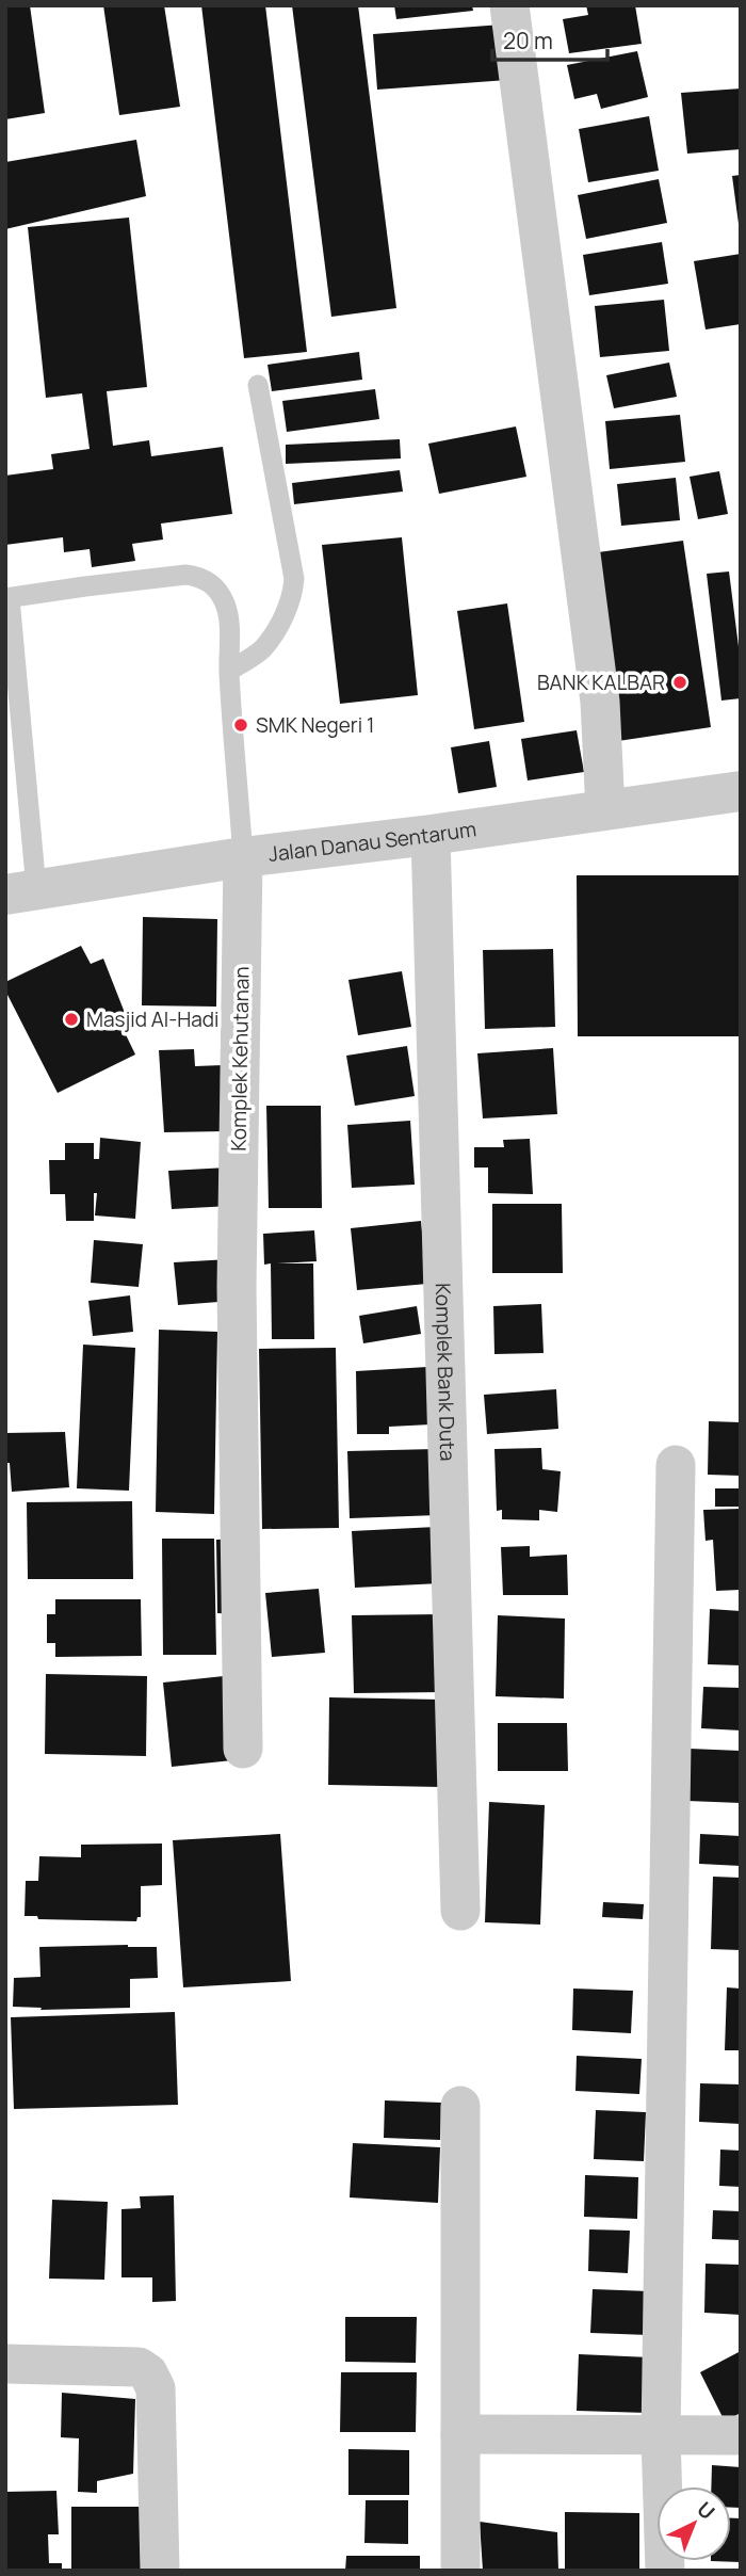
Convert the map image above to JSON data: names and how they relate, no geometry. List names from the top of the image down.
{
  "streets": {
    "street": ["Jalan Danau Sentarum", "Komplek Kehutanan", "Komplek Bank Duta"]
  },
  "crossings": [
    ["Jalan Danau Sentarum", "Komplek Kehutanan"],
    ["Jalan Danau Sentarum", "Komplek Bank Duta"]
  ],
  "places": ["BANK KALBAR", "SMK Negeri 1", "Masjid Al-Hadi"],
  "scale_bar": "20 m",
  "north": "top right"
}
